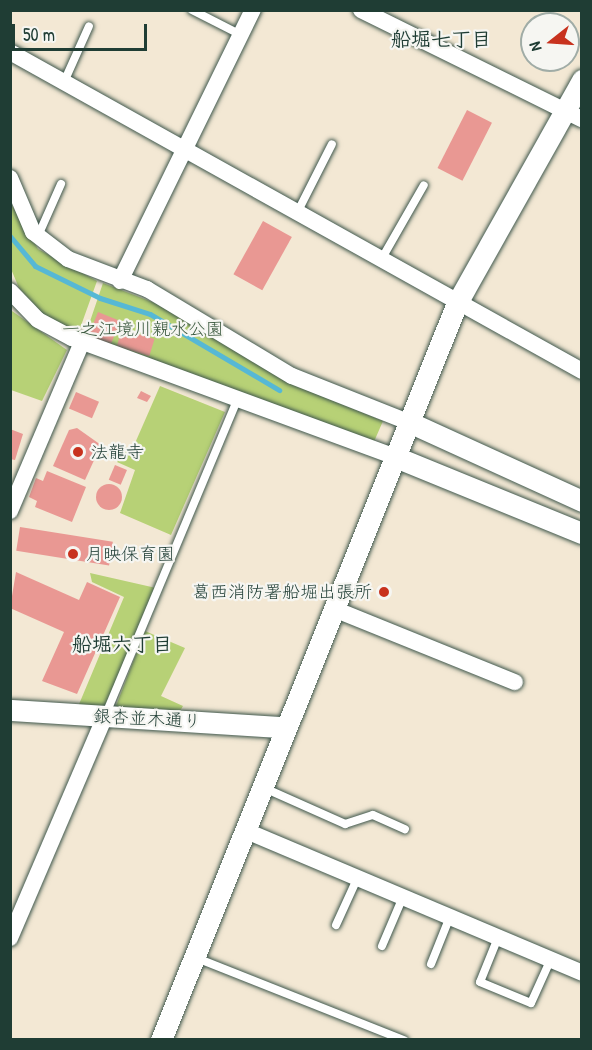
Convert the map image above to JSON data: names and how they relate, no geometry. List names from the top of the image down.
{
  "streets": {
    "street": ["銀杏並木通り"]
  },
  "districts": ["船堀七丁目", "船堀六丁目"],
  "parks": ["一之江境川親水公園"],
  "places": ["法龍寺", "月映保育園", "葛西消防署船堀出張所"],
  "scale_bar": "50 m",
  "north": "left"
}
